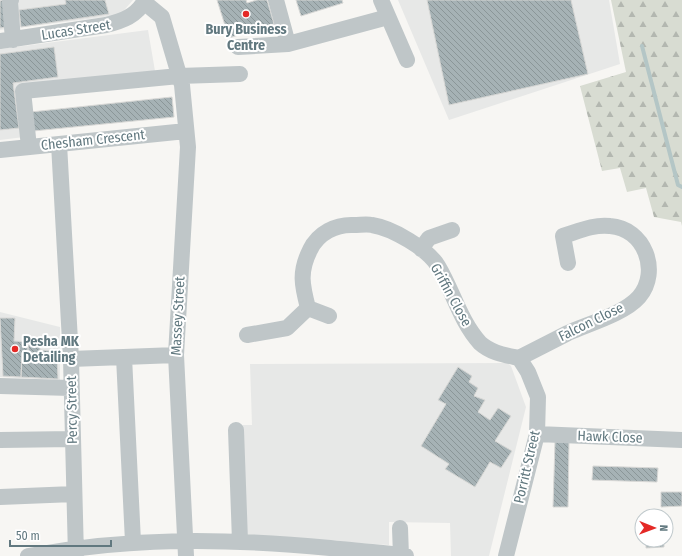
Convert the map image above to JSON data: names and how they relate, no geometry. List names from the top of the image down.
{
  "streets": {
    "street": [
      "Lucas Street",
      "Chesham Crescent",
      "Griffin Close",
      "Massey Street",
      "Falcon Close",
      "Percy Street",
      "Hawk Close",
      "Porritt Street"
    ]
  },
  "crossings": [
    ["Lucas Street", "Massey Street"],
    ["Chesham Crescent", "Massey Street"],
    ["Chesham Crescent", "Percy Street"],
    ["Griffin Close", "Falcon Close"],
    ["Griffin Close", "Porritt Street"],
    ["Falcon Close", "Porritt Street"],
    ["Hawk Close", "Porritt Street"]
  ],
  "places": ["Bury Business Centre", "Pesha MK Detailing"],
  "scale_bar": "50 m",
  "north": "right"
}
